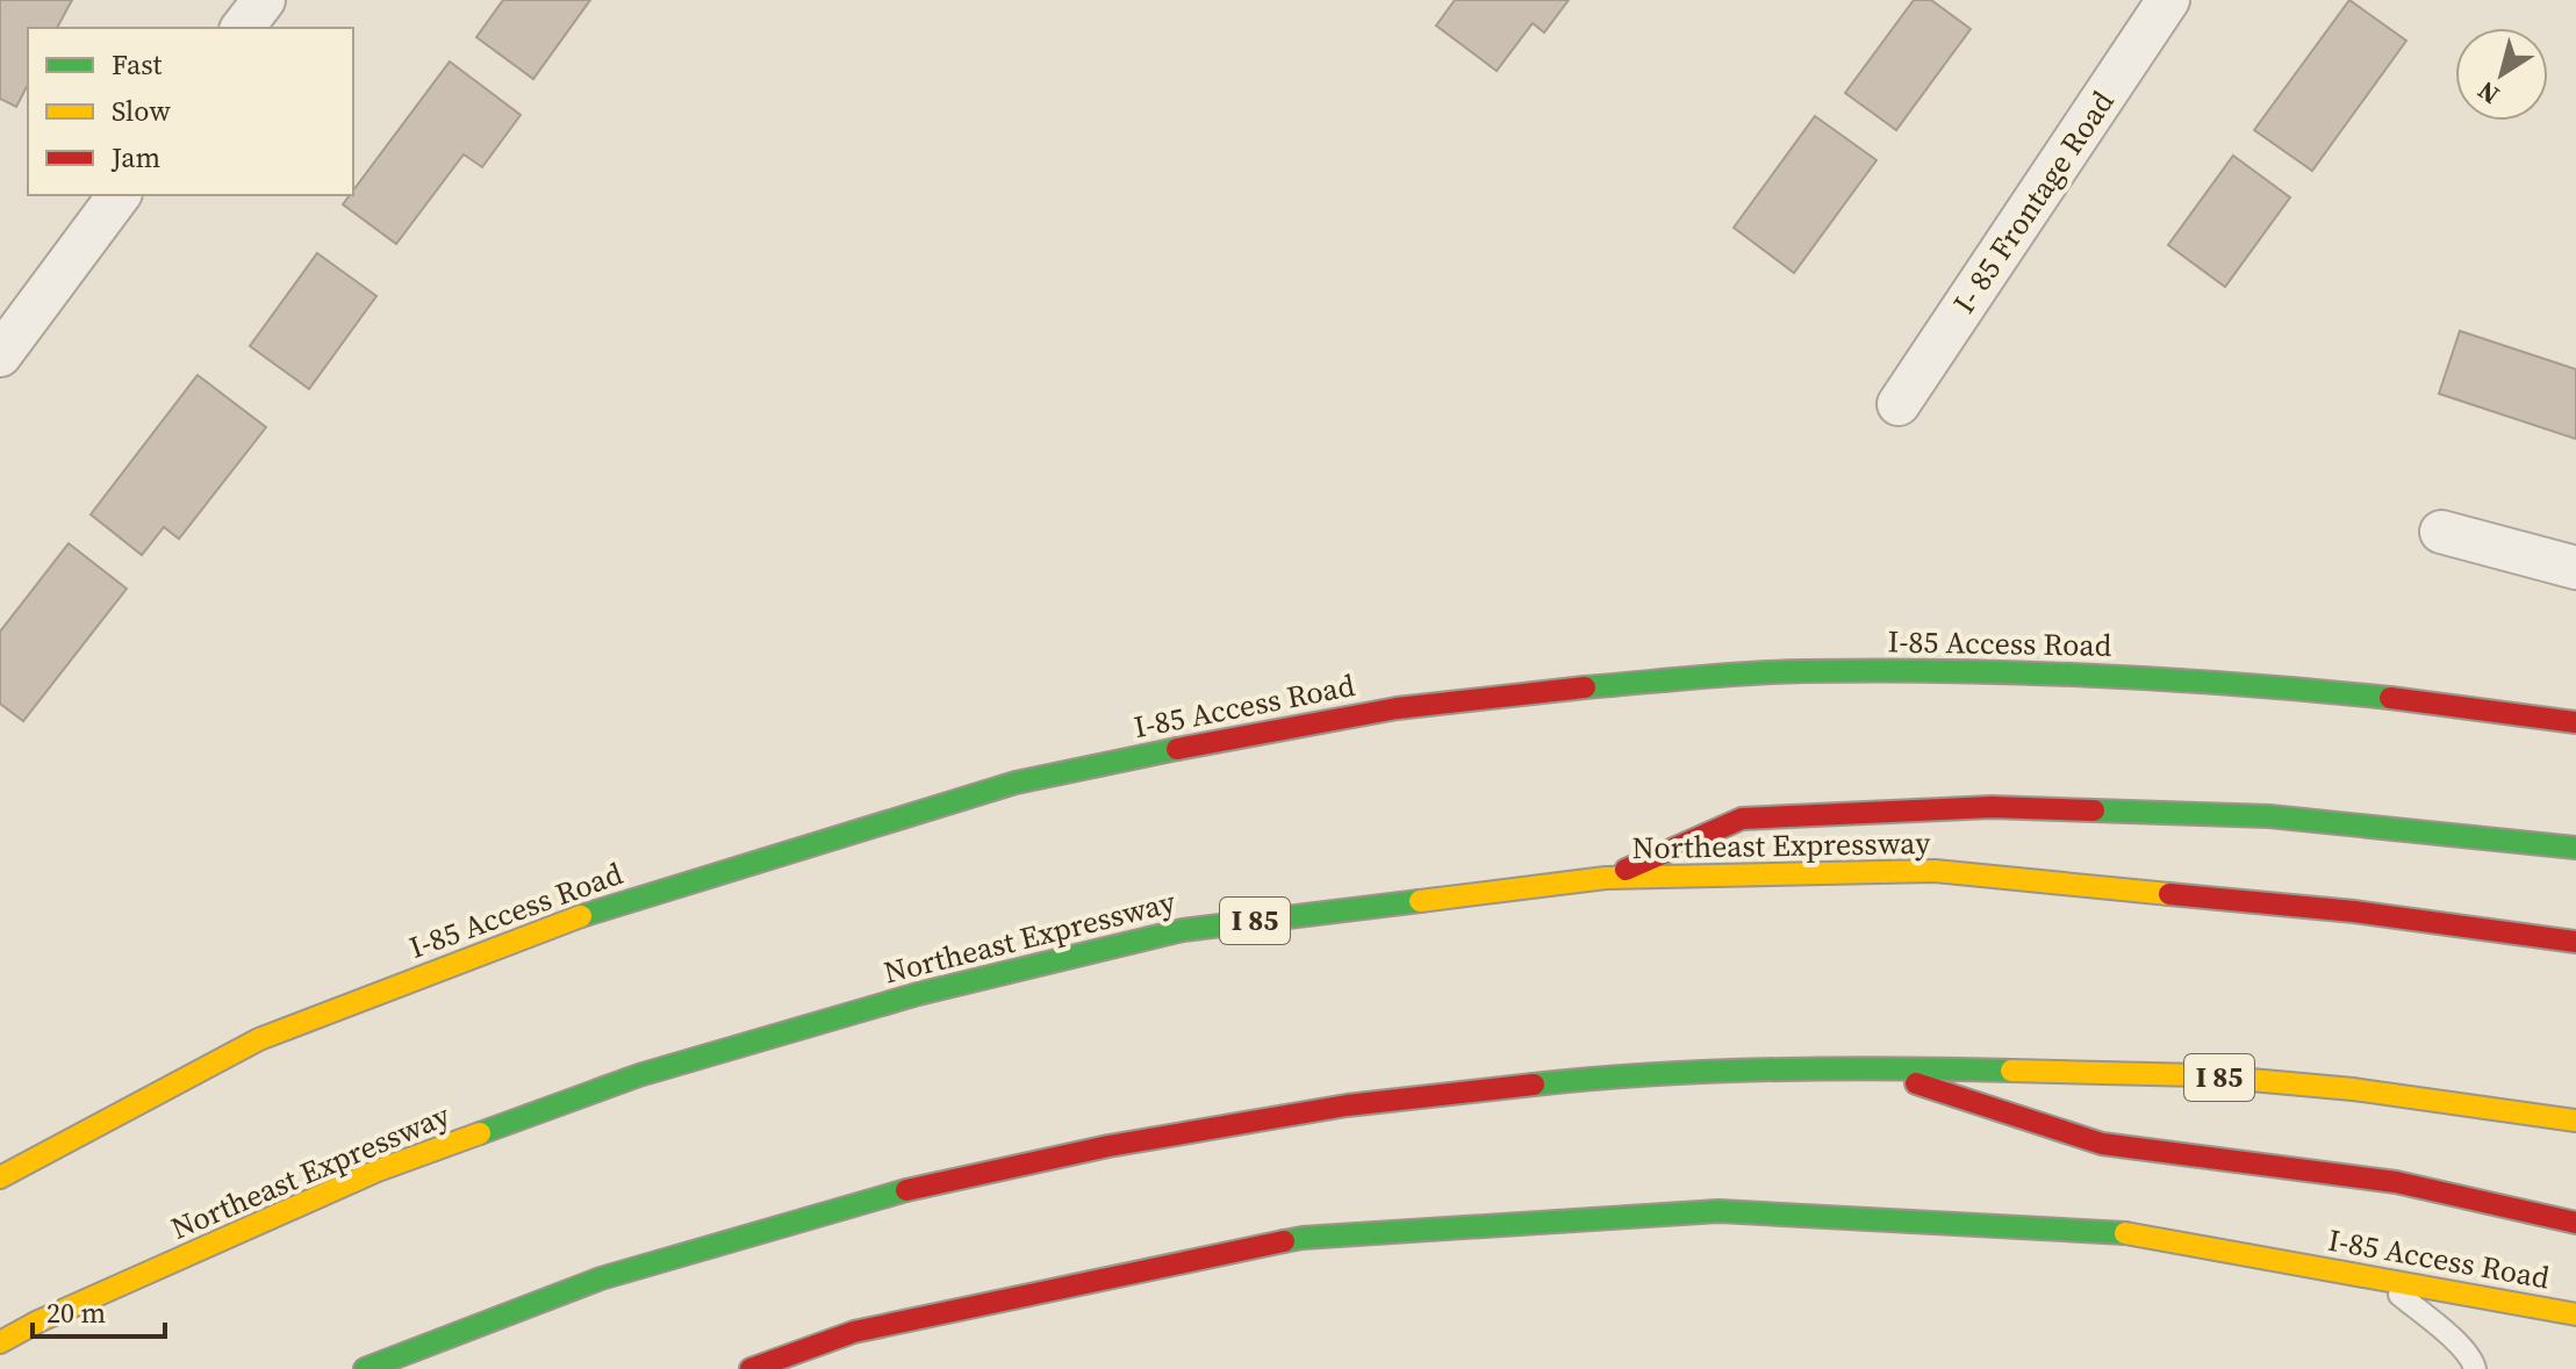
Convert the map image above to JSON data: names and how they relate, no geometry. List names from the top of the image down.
{
  "streets": {
    "main road": ["I-85 Access Road", "Northeast Expressway", "I 85"],
    "street": ["I- 85 Frontage Road"]
  },
  "legend": ["Fast", "Slow", "Jam"],
  "scale_bar": "20 m",
  "north": "bottom left"
}
